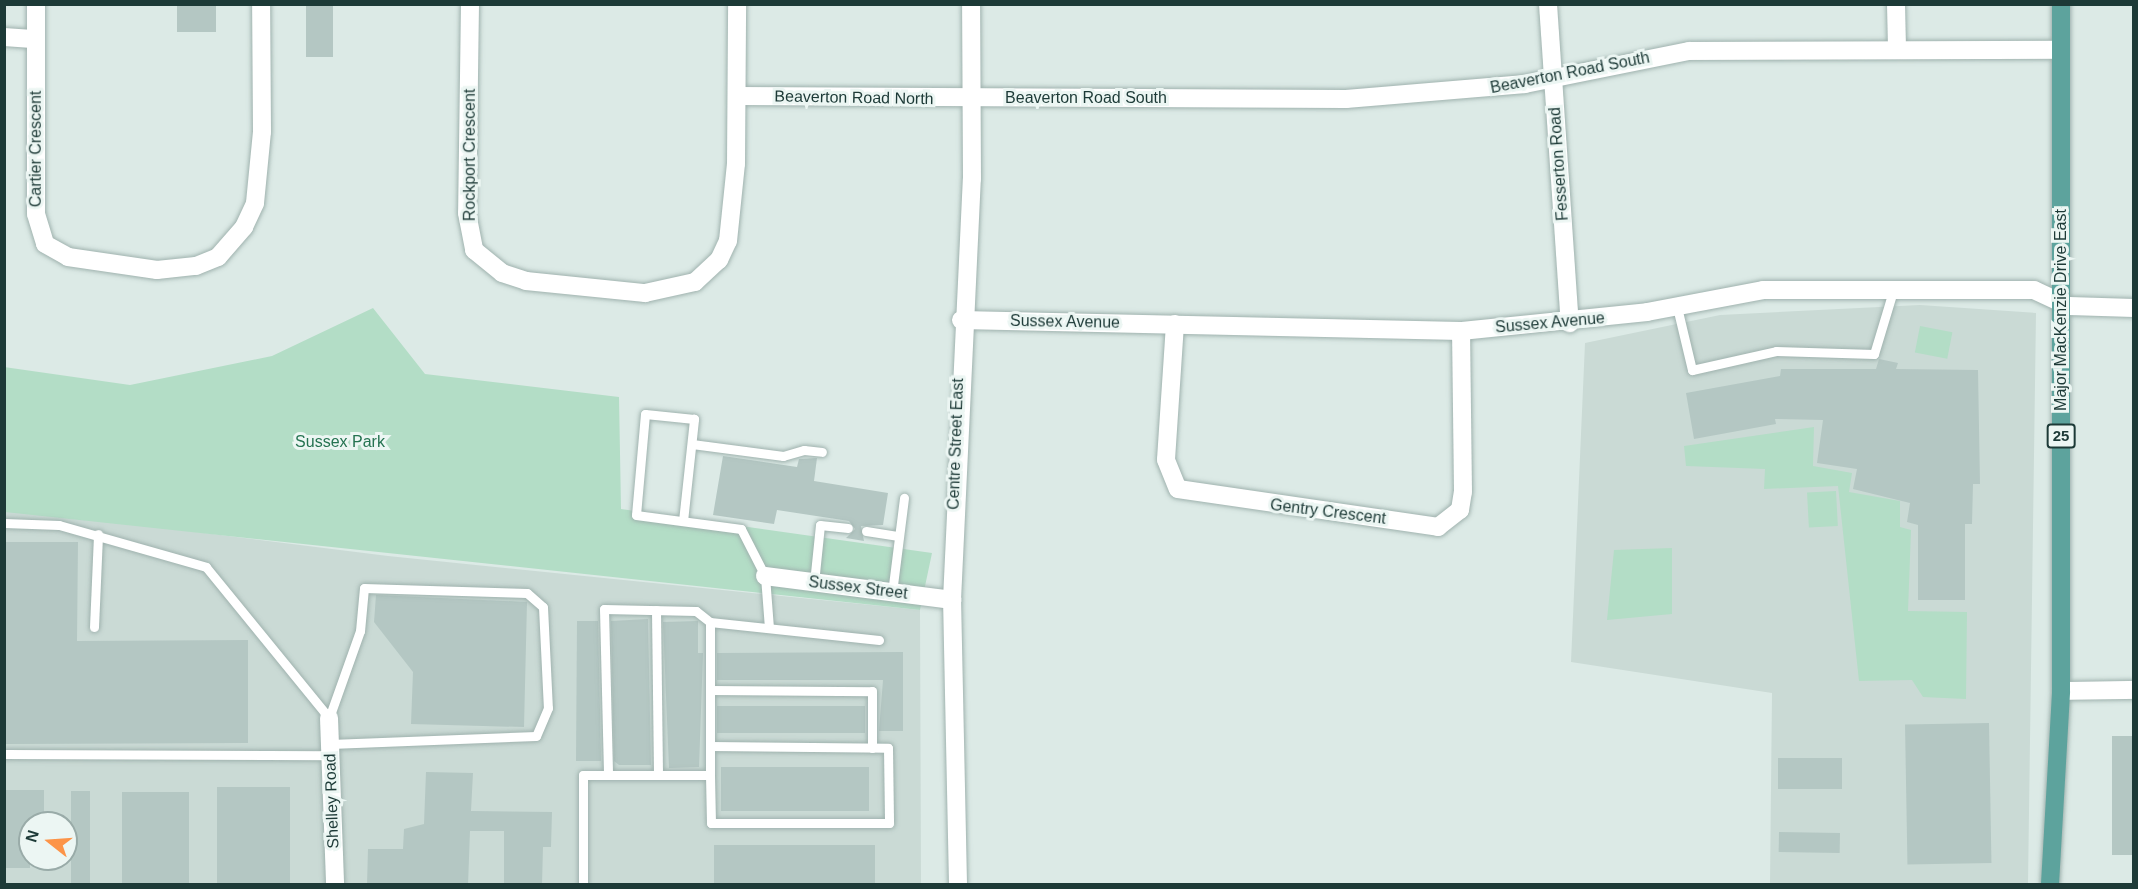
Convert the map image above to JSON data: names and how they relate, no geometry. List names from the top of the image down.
{
  "streets": {
    "main road": ["Major MacKenzie Drive East", "25"],
    "street": [
      "Beaverton Road South",
      "Beaverton Road North",
      "Cartier Crescent",
      "Rockport Crescent",
      "Fesserton Road",
      "Sussex Avenue",
      "Centre Street East",
      "Gentry Crescent",
      "Sussex Street",
      "Shelley Road"
    ]
  },
  "crossings": [
    ["Beaverton Road South", "Beaverton Road North"],
    ["Beaverton Road South", "Fesserton Road"],
    ["Beaverton Road South", "Major MacKenzie Drive East"],
    ["Beaverton Road South", "Centre Street East"],
    ["Beaverton Road North", "Rockport Crescent"],
    ["Beaverton Road North", "Centre Street East"],
    ["Fesserton Road", "Sussex Avenue"],
    ["Major MacKenzie Drive East", "Sussex Avenue"],
    ["Sussex Avenue", "Centre Street East"],
    ["Sussex Avenue", "Gentry Crescent"],
    ["Centre Street East", "Sussex Street"]
  ],
  "parks": ["Sussex Park"],
  "north": "left"
}
